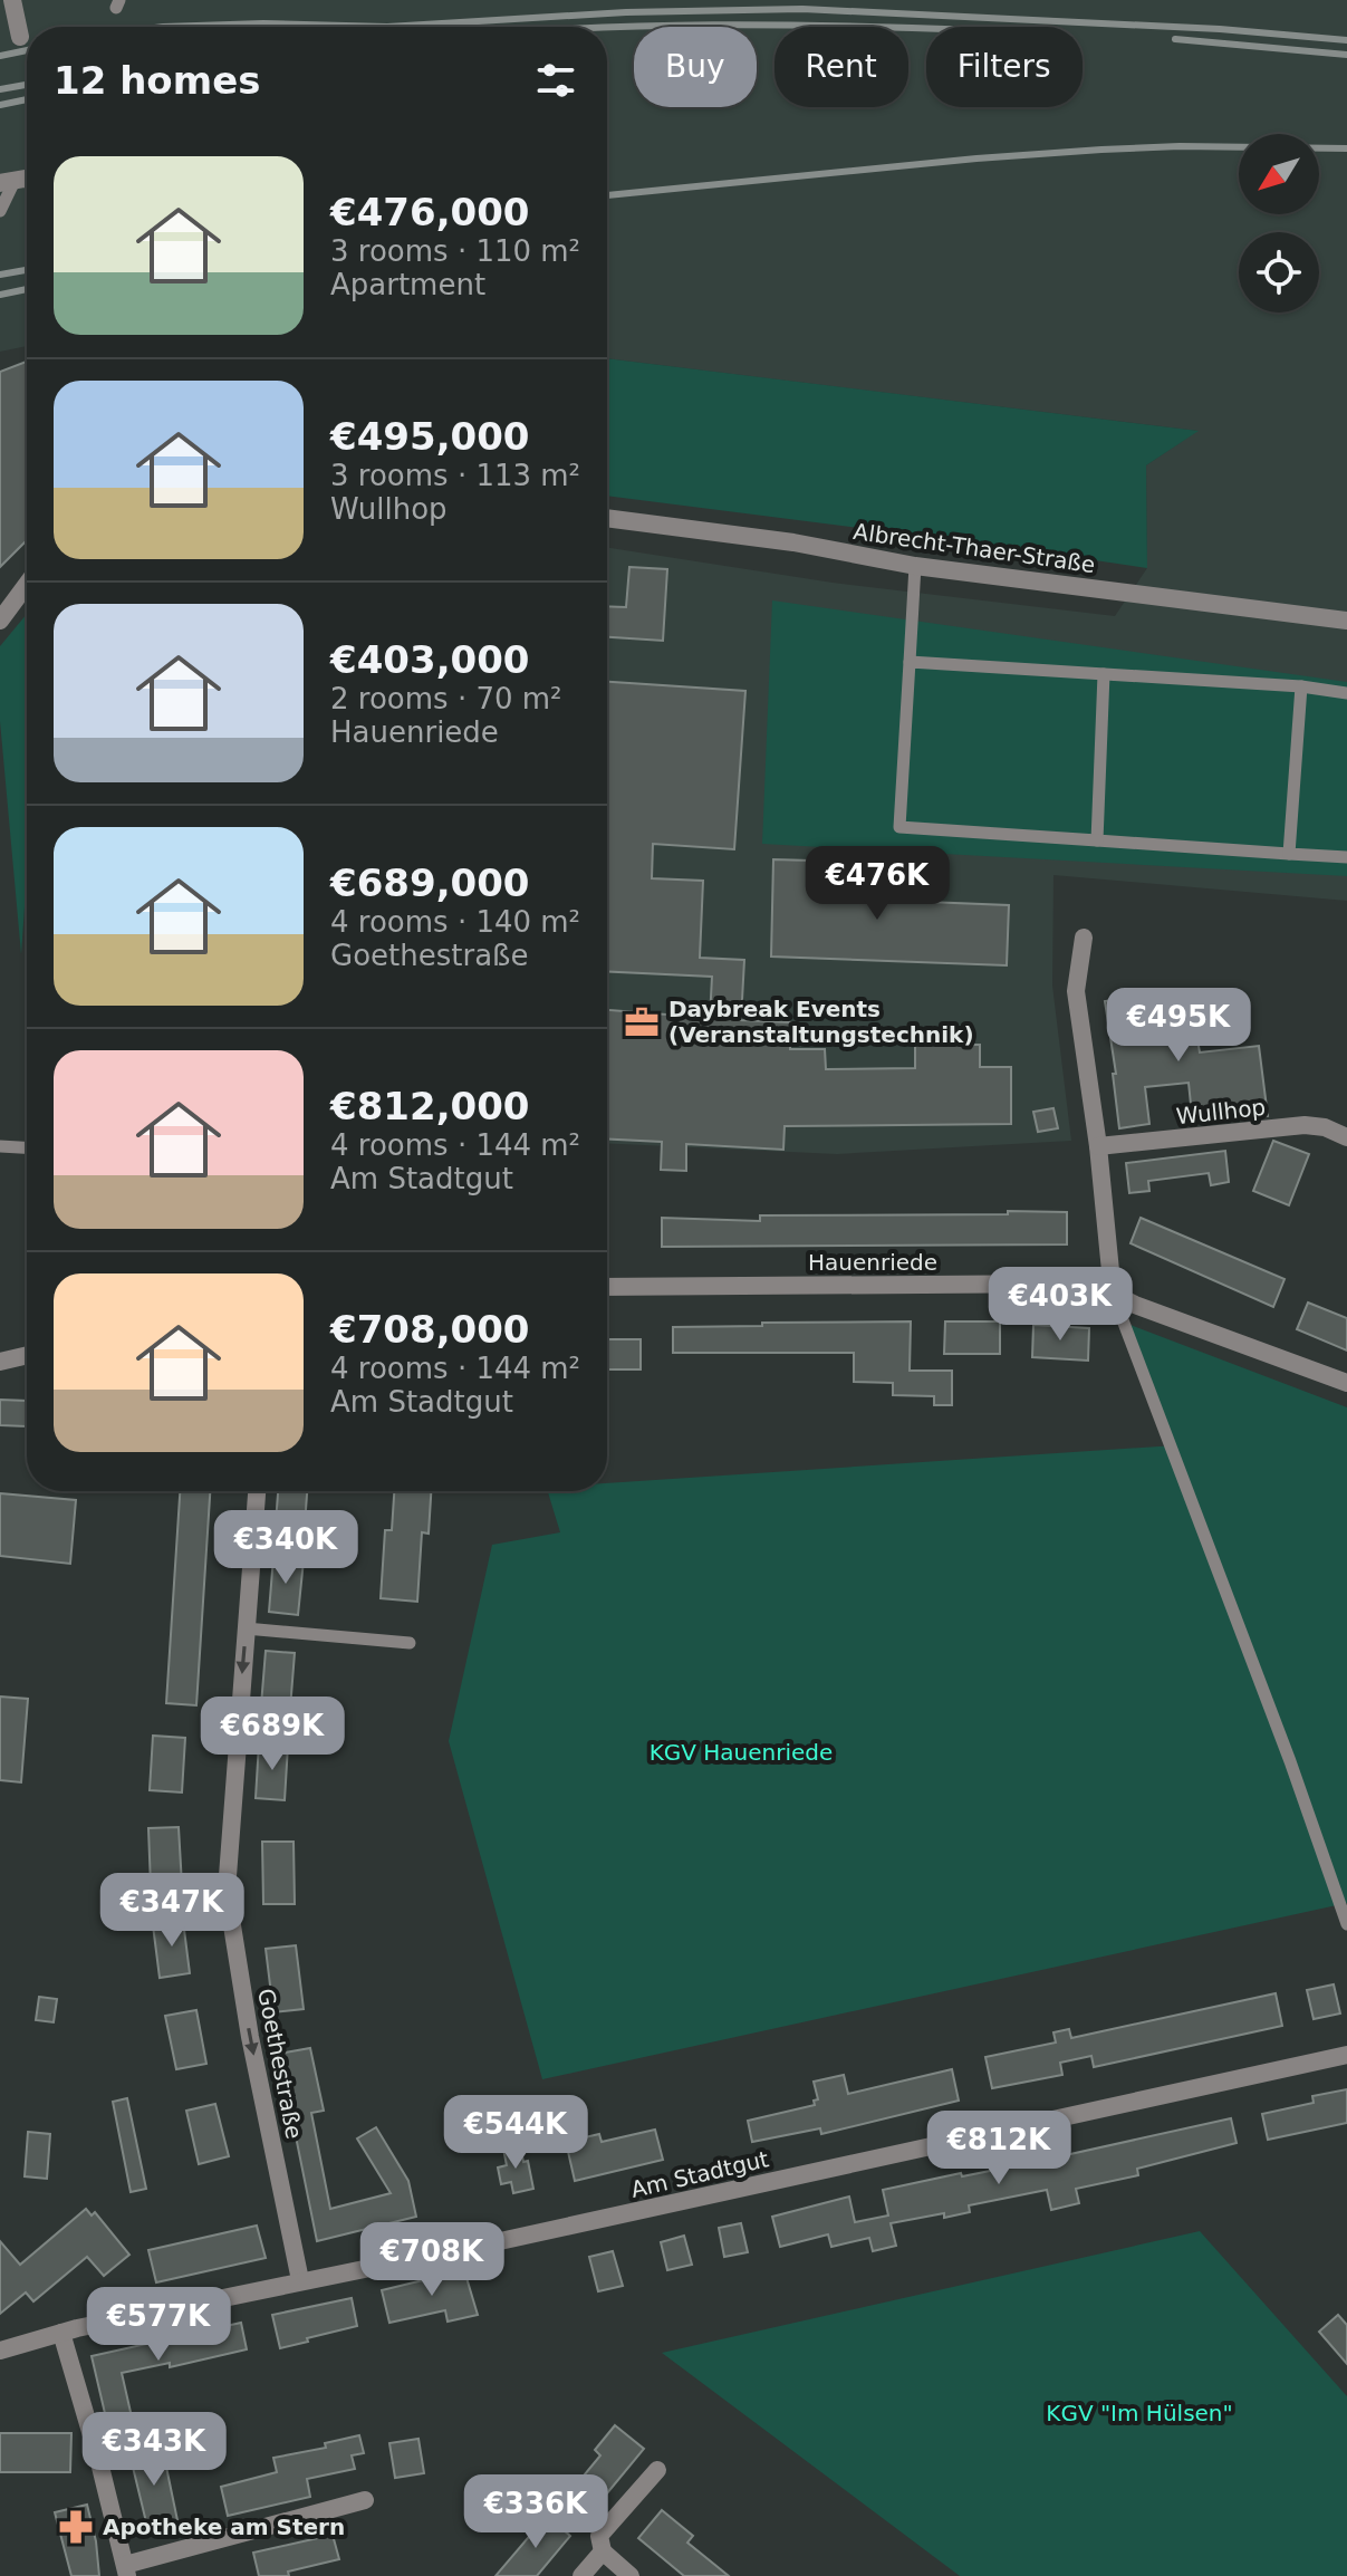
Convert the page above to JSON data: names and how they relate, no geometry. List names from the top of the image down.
{
  "streets": {
    "street": [
      "Albrecht-Thaer-Straße",
      "Wullhop",
      "Hauenriede",
      "Goethestraße",
      "Am Stadtgut"
    ]
  },
  "crossings": [
    ["Goethestraße", "Am Stadtgut"]
  ],
  "one_way": ["Goethestraße"],
  "parks": ["KGV Hauenriede", "KGV \"Im Hülsen\""],
  "places": {
    "office": ["Daybreak Events (Veranstaltungstechnik)"],
    "pharmacy": ["Apotheke am Stern"]
  },
  "north": "bottom left",
  "page": {
    "chip": ["Buy", "Rent", "Filters"],
    "heading": "12 homes",
    "list": [
      {
        "name": "€476,000",
        "note": "3 rooms · 110 m² · Apartment"
      },
      {
        "name": "€495,000",
        "note": "3 rooms · 113 m² · Wullhop"
      },
      {
        "name": "€403,000",
        "note": "2 rooms · 70 m² · Hauenriede"
      },
      {
        "name": "€689,000",
        "note": "4 rooms · 140 m² · Goethestraße"
      },
      {
        "name": "€812,000",
        "note": "4 rooms · 144 m² · Am Stadtgut"
      },
      {
        "name": "€708,000",
        "note": "4 rooms · 144 m² · Am Stadtgut"
      }
    ],
    "price": [
      "€476K",
      "€495K",
      "€403K",
      "€340K",
      "€689K",
      "€347K",
      "€544K",
      "€812K",
      "€708K",
      "€577K",
      "€343K",
      "€336K"
    ]
  }
}
